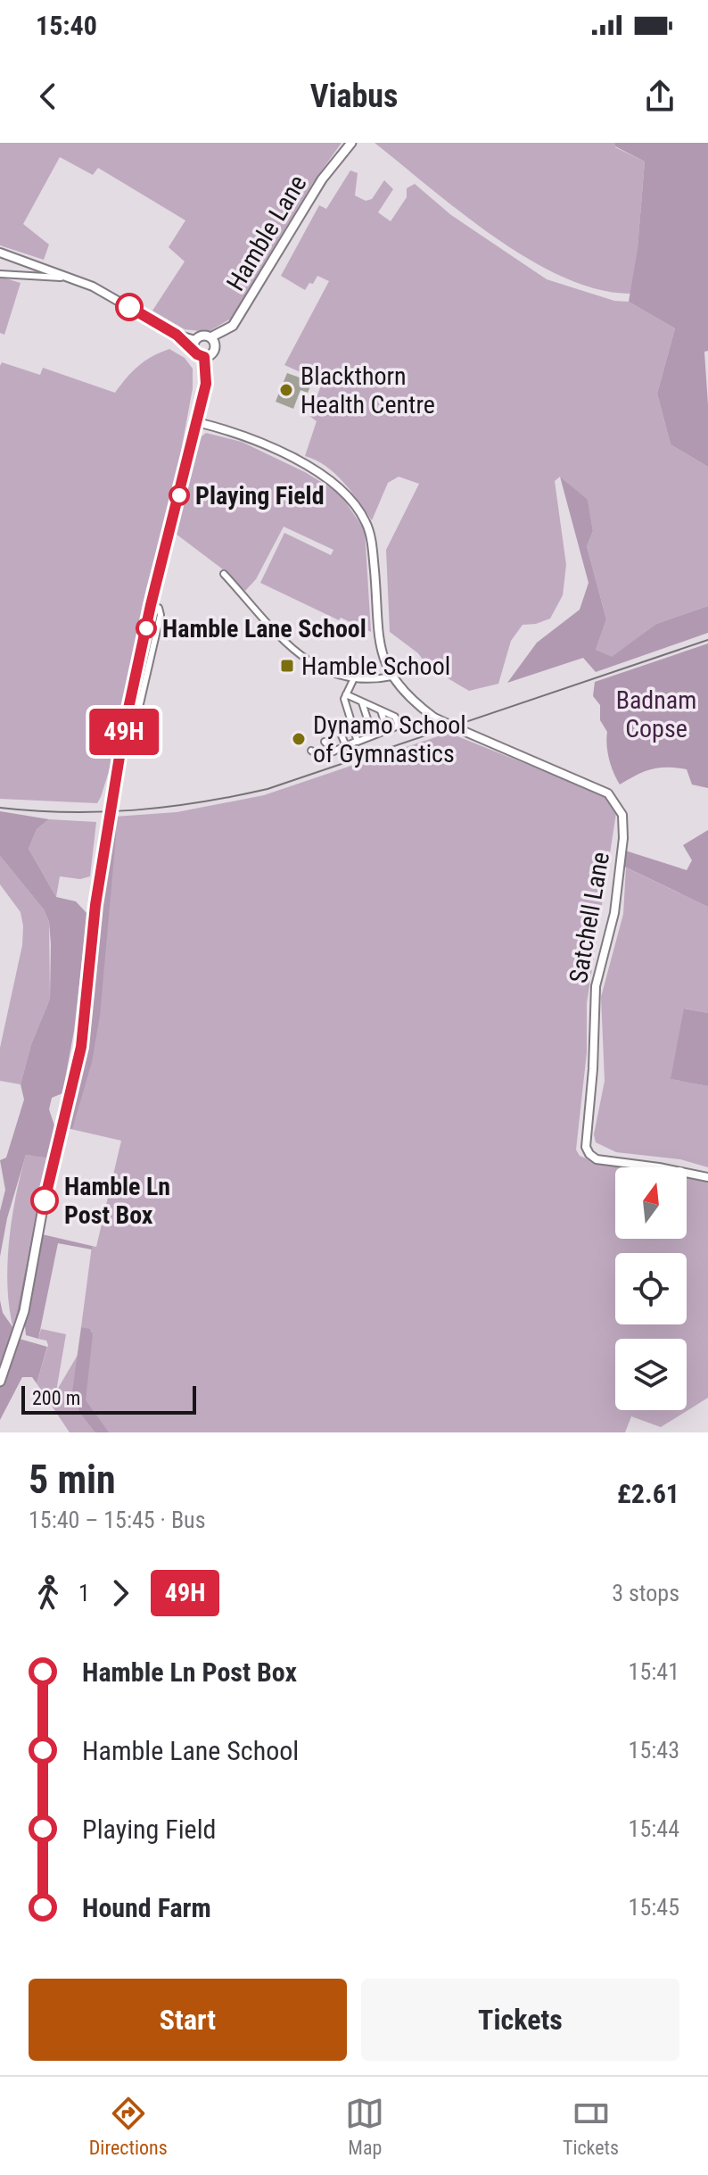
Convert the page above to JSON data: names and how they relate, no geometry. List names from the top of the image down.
{
  "streets": {
    "main road": ["Hamble Lane"],
    "street": ["Satchell Lane"]
  },
  "parks": ["Badnam Copse"],
  "places": {
    "other": [
      "Blackthorn Health Centre",
      "Playing Field",
      "Hamble Lane School",
      "Dynamo School of Gymnastics",
      "Hamble Ln Post Box"
    ],
    "transit": ["Hamble School"]
  },
  "lines": ["bus line 49H"],
  "scale_bar": "200 m",
  "north": "top",
  "page": {
    "status": "15:40",
    "header": "Viabus",
    "on_map": "49H",
    "scale": "200 m",
    "heading": ["5 min", "15:40 – 15:45 · Bus", "£2.61"],
    "legs": ["1", "49H", "3 stops"],
    "list": [
      {
        "name": "Hamble Ln Post Box",
        "value": "15:41"
      },
      {
        "name": "Hamble Lane School",
        "value": "15:43"
      },
      {
        "name": "Playing Field",
        "value": "15:44"
      },
      {
        "name": "Hound Farm",
        "value": "15:45"
      }
    ],
    "buttons": ["Start", "Tickets"],
    "tabs": ["Directions", "Map", "Tickets"]
  }
}
